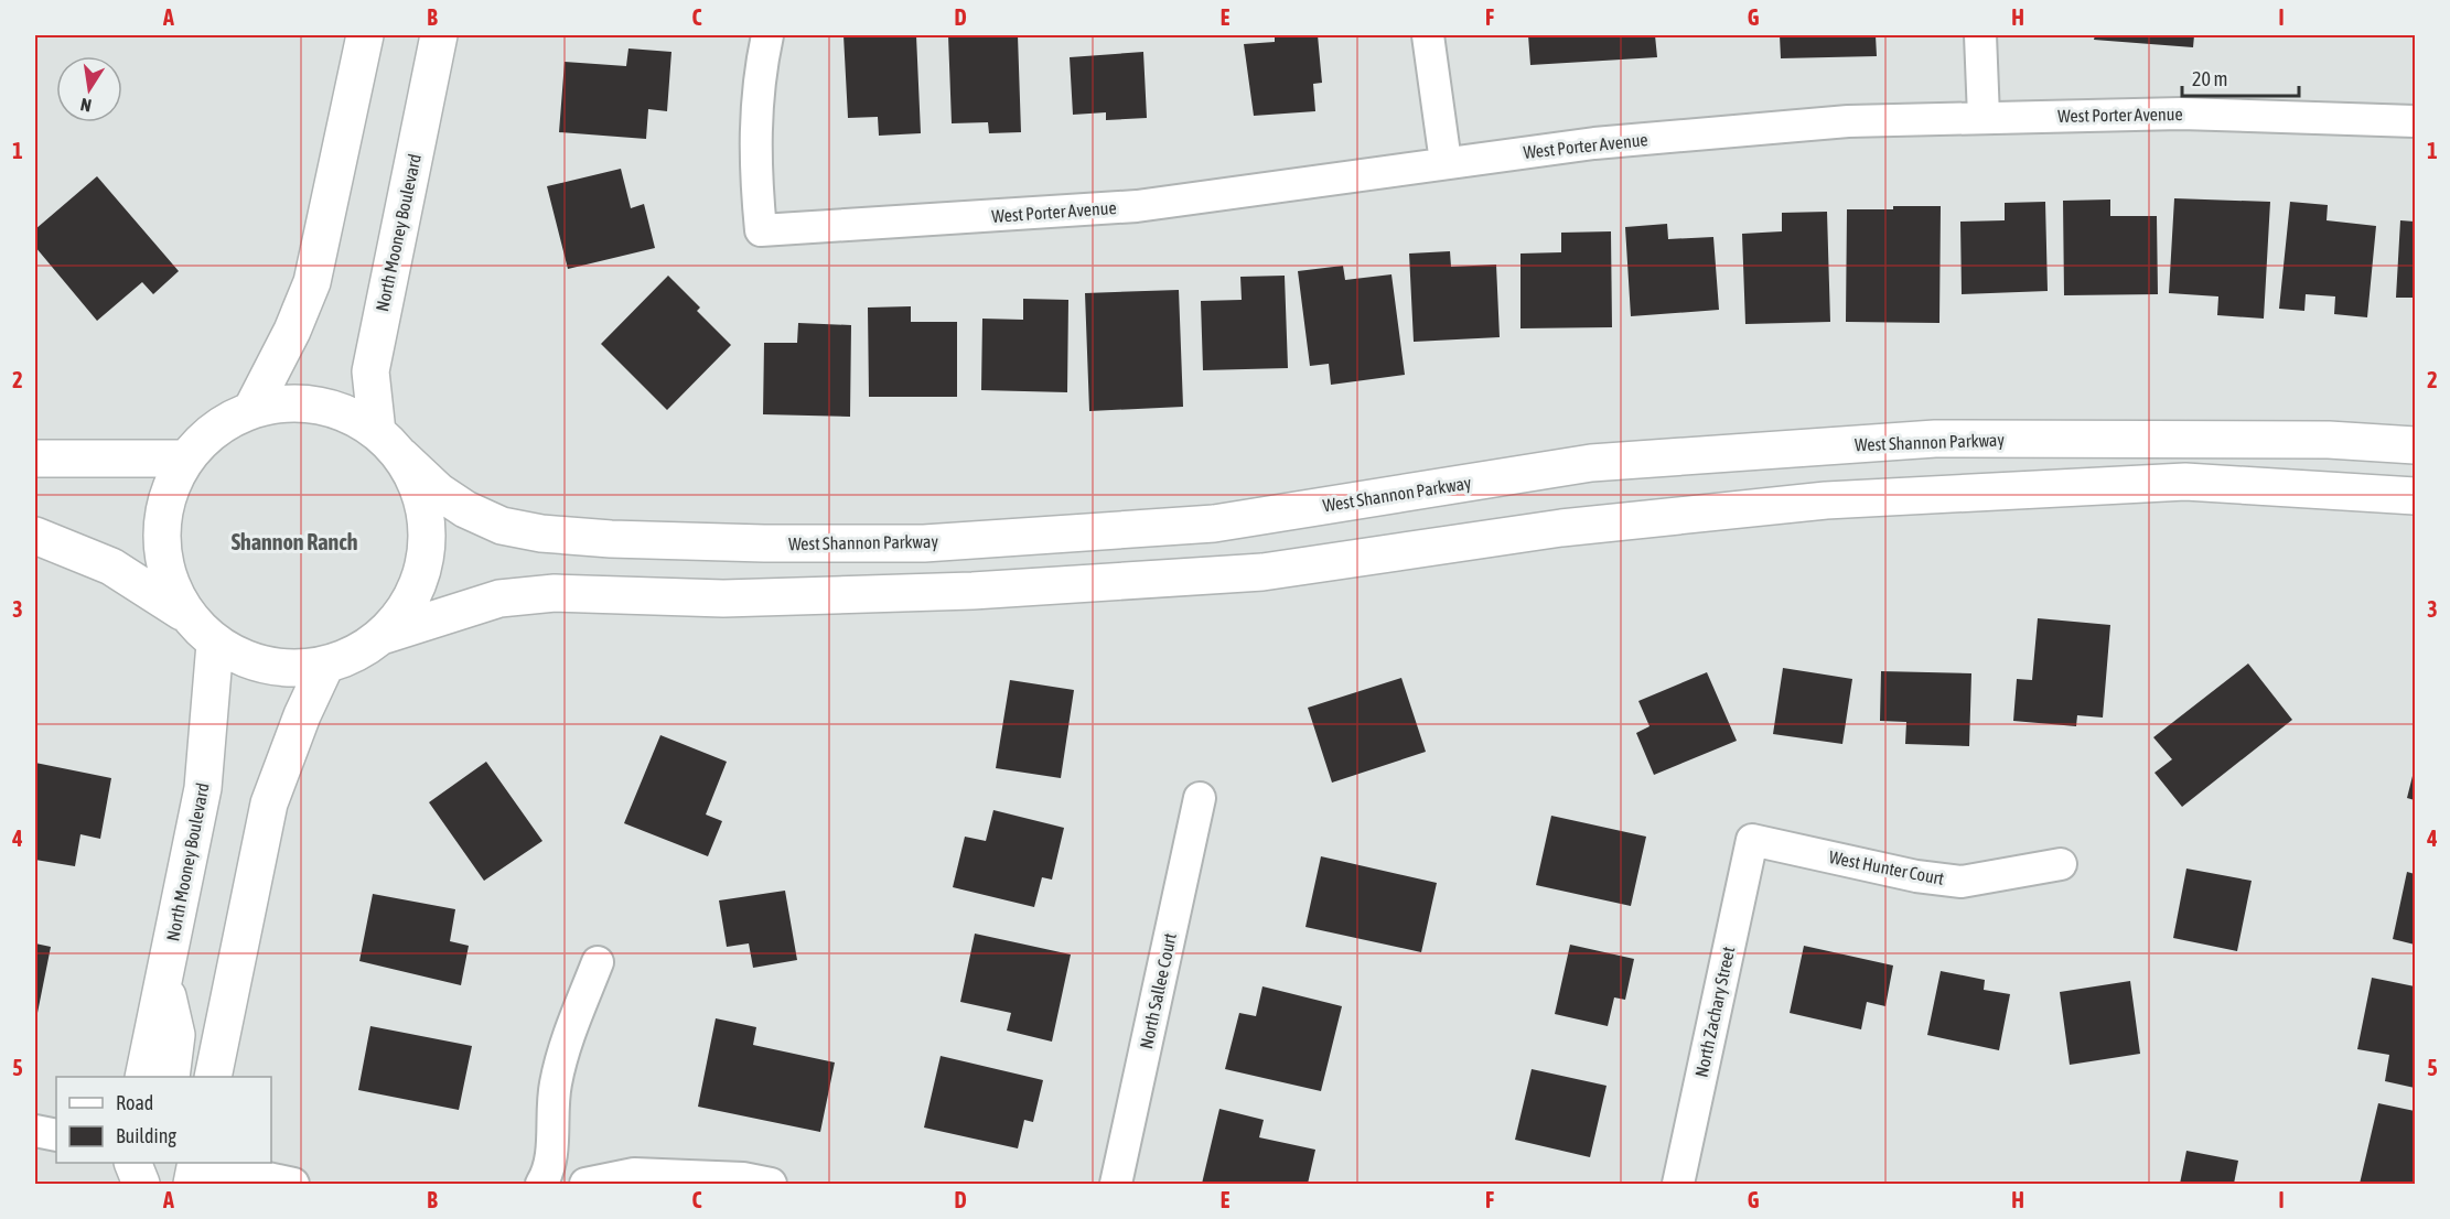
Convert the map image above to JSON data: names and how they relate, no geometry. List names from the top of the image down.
{
  "streets": {
    "street": [
      "West Porter Avenue",
      "North Mooney Boulevard",
      "West Shannon Parkway",
      "West Hunter Court",
      "North Sallee Court",
      "North Zachary Street"
    ]
  },
  "crossings": [
    ["North Mooney Boulevard", "West Shannon Parkway"],
    ["West Hunter Court", "North Zachary Street"]
  ],
  "districts": ["Shannon Ranch"],
  "legend": ["Road", "Building"],
  "scale_bar": "20 m",
  "north": "bottom",
  "grid": {
    "columns": [
      "A",
      "B",
      "C",
      "D",
      "E",
      "F",
      "G",
      "H",
      "I"
    ],
    "rows": [
      "1",
      "2",
      "3",
      "4",
      "5"
    ]
  }
}
